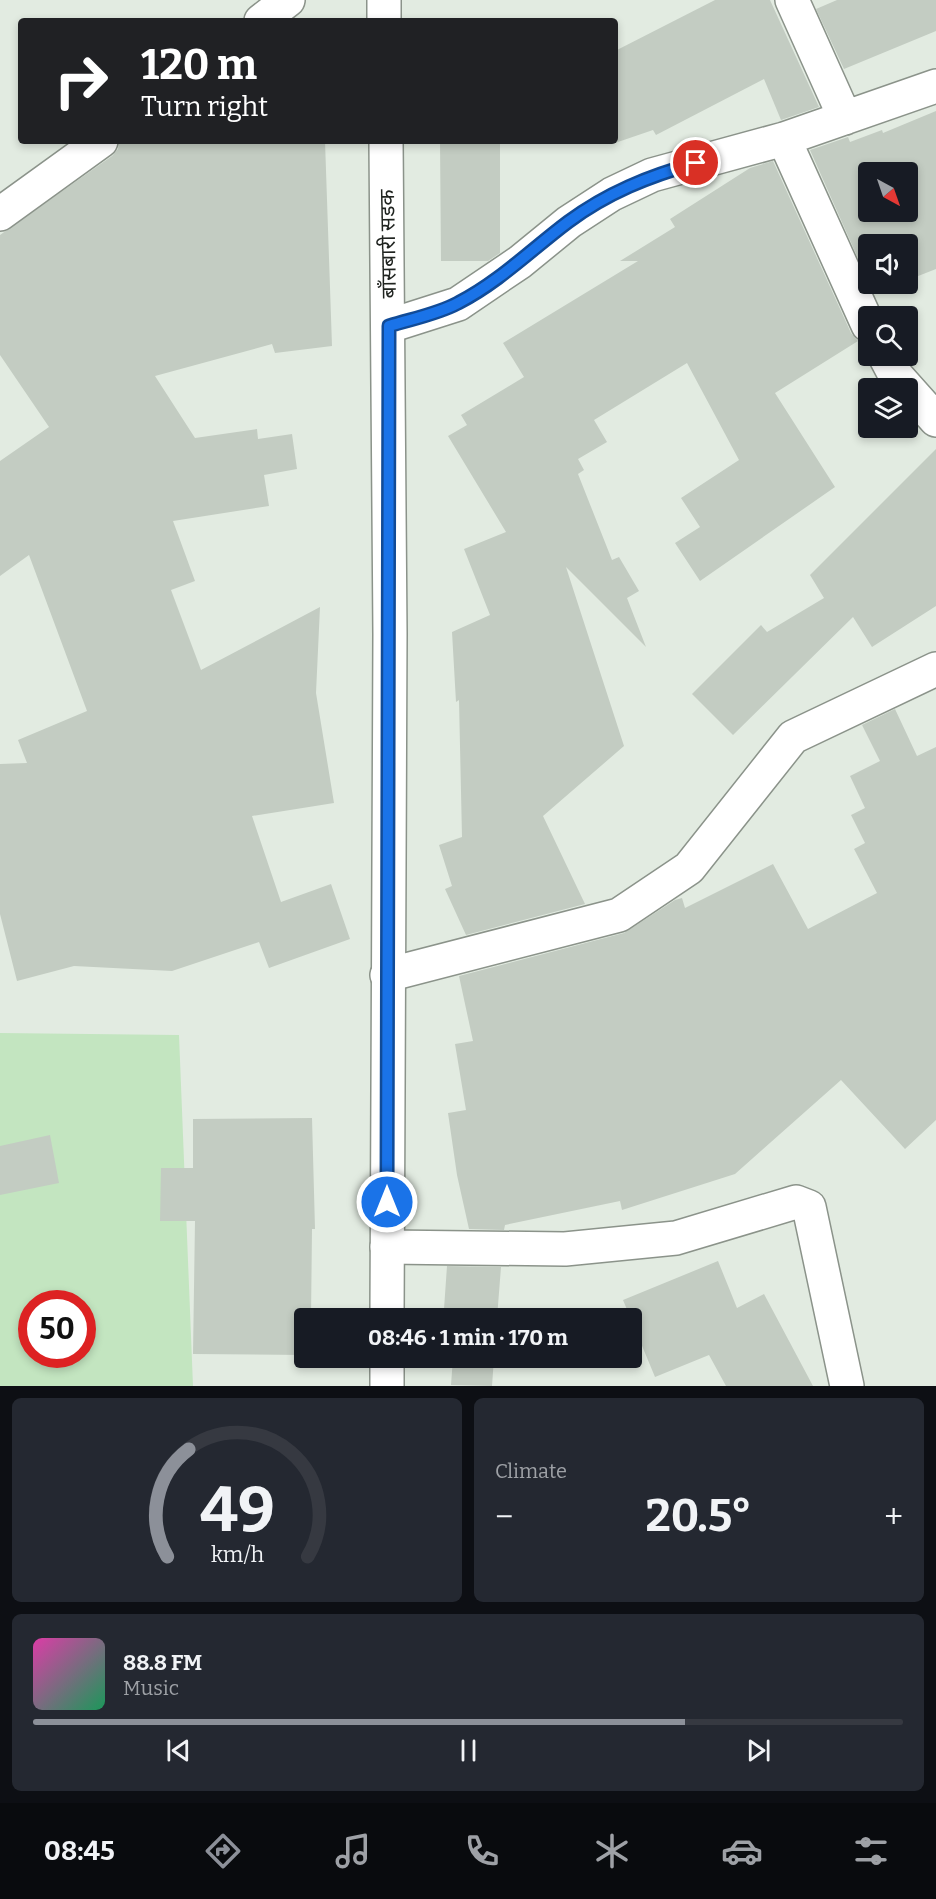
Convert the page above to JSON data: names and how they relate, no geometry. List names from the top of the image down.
{
  "streets": {
    "street": ["बाँसबारी सडक"]
  },
  "north": "bottom right",
  "page": {
    "turn": ["120 m", "Turn right"],
    "limit": "50",
    "trip": "08:46 · 1 min · 170 m",
    "tile": "Climate",
    "heat": ["−", "20.5°", "+"],
    "song": ["88.8 FM", "Music"],
    "tabs": "08:45",
    "gauge": ["49", "km/h"]
  }
}
